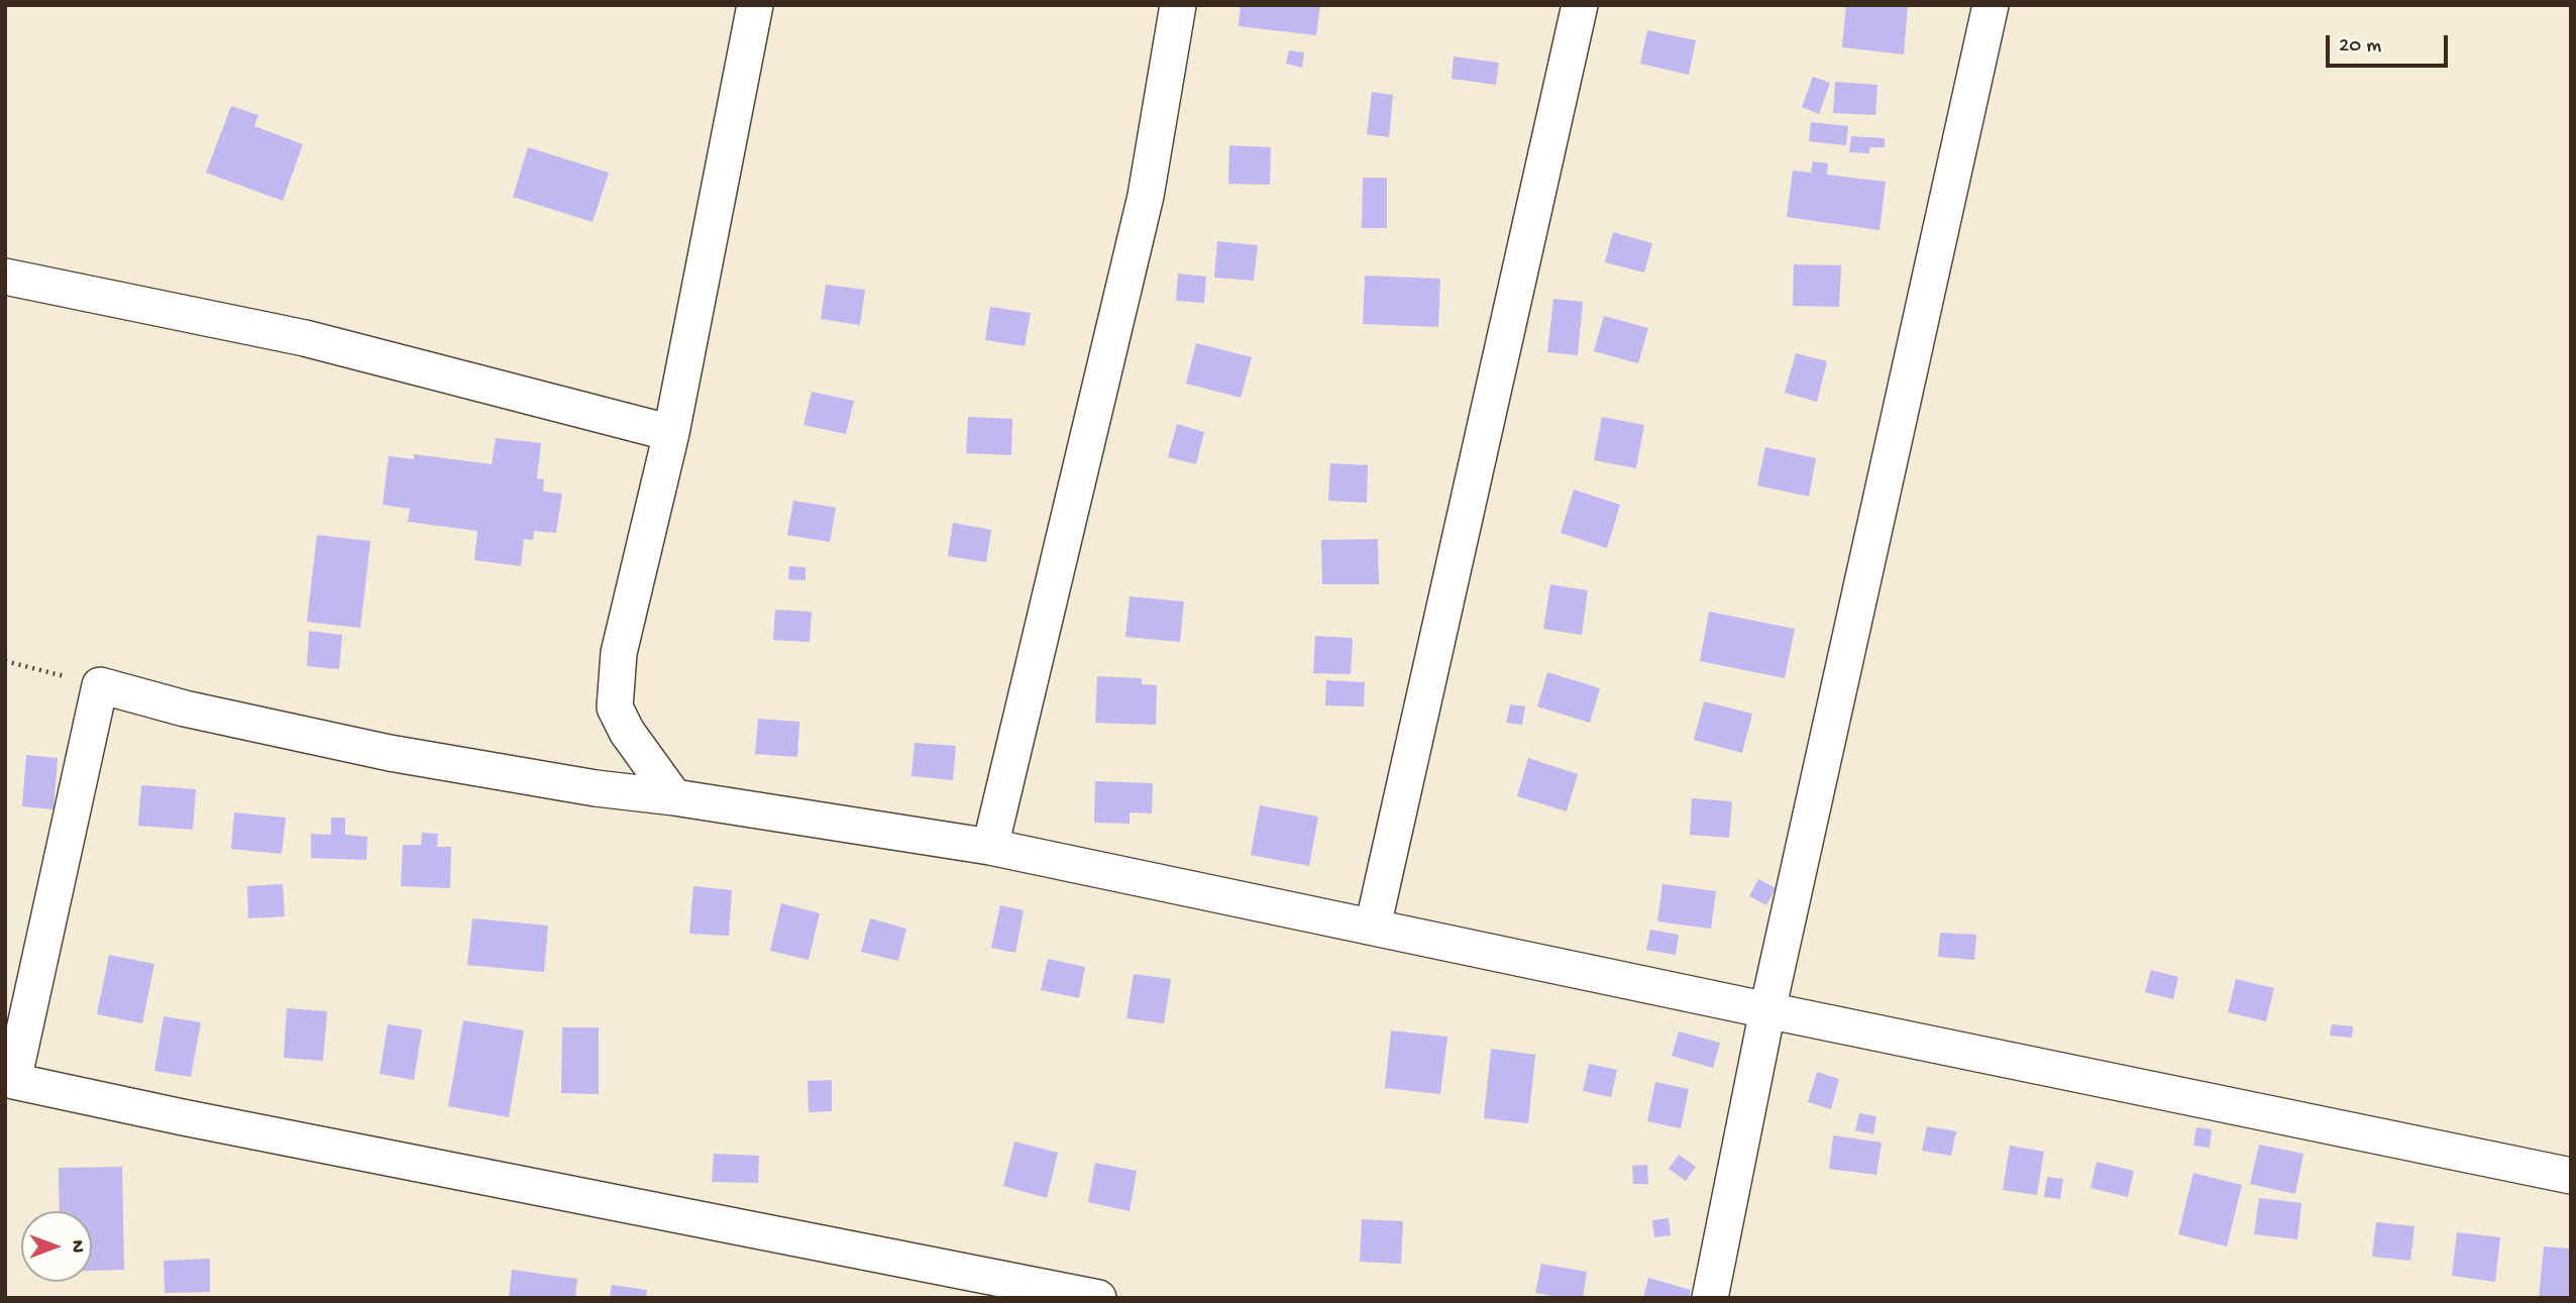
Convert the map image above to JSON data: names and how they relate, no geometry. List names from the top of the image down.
{
  "scale_bar": "20 m",
  "north": "right"
}
